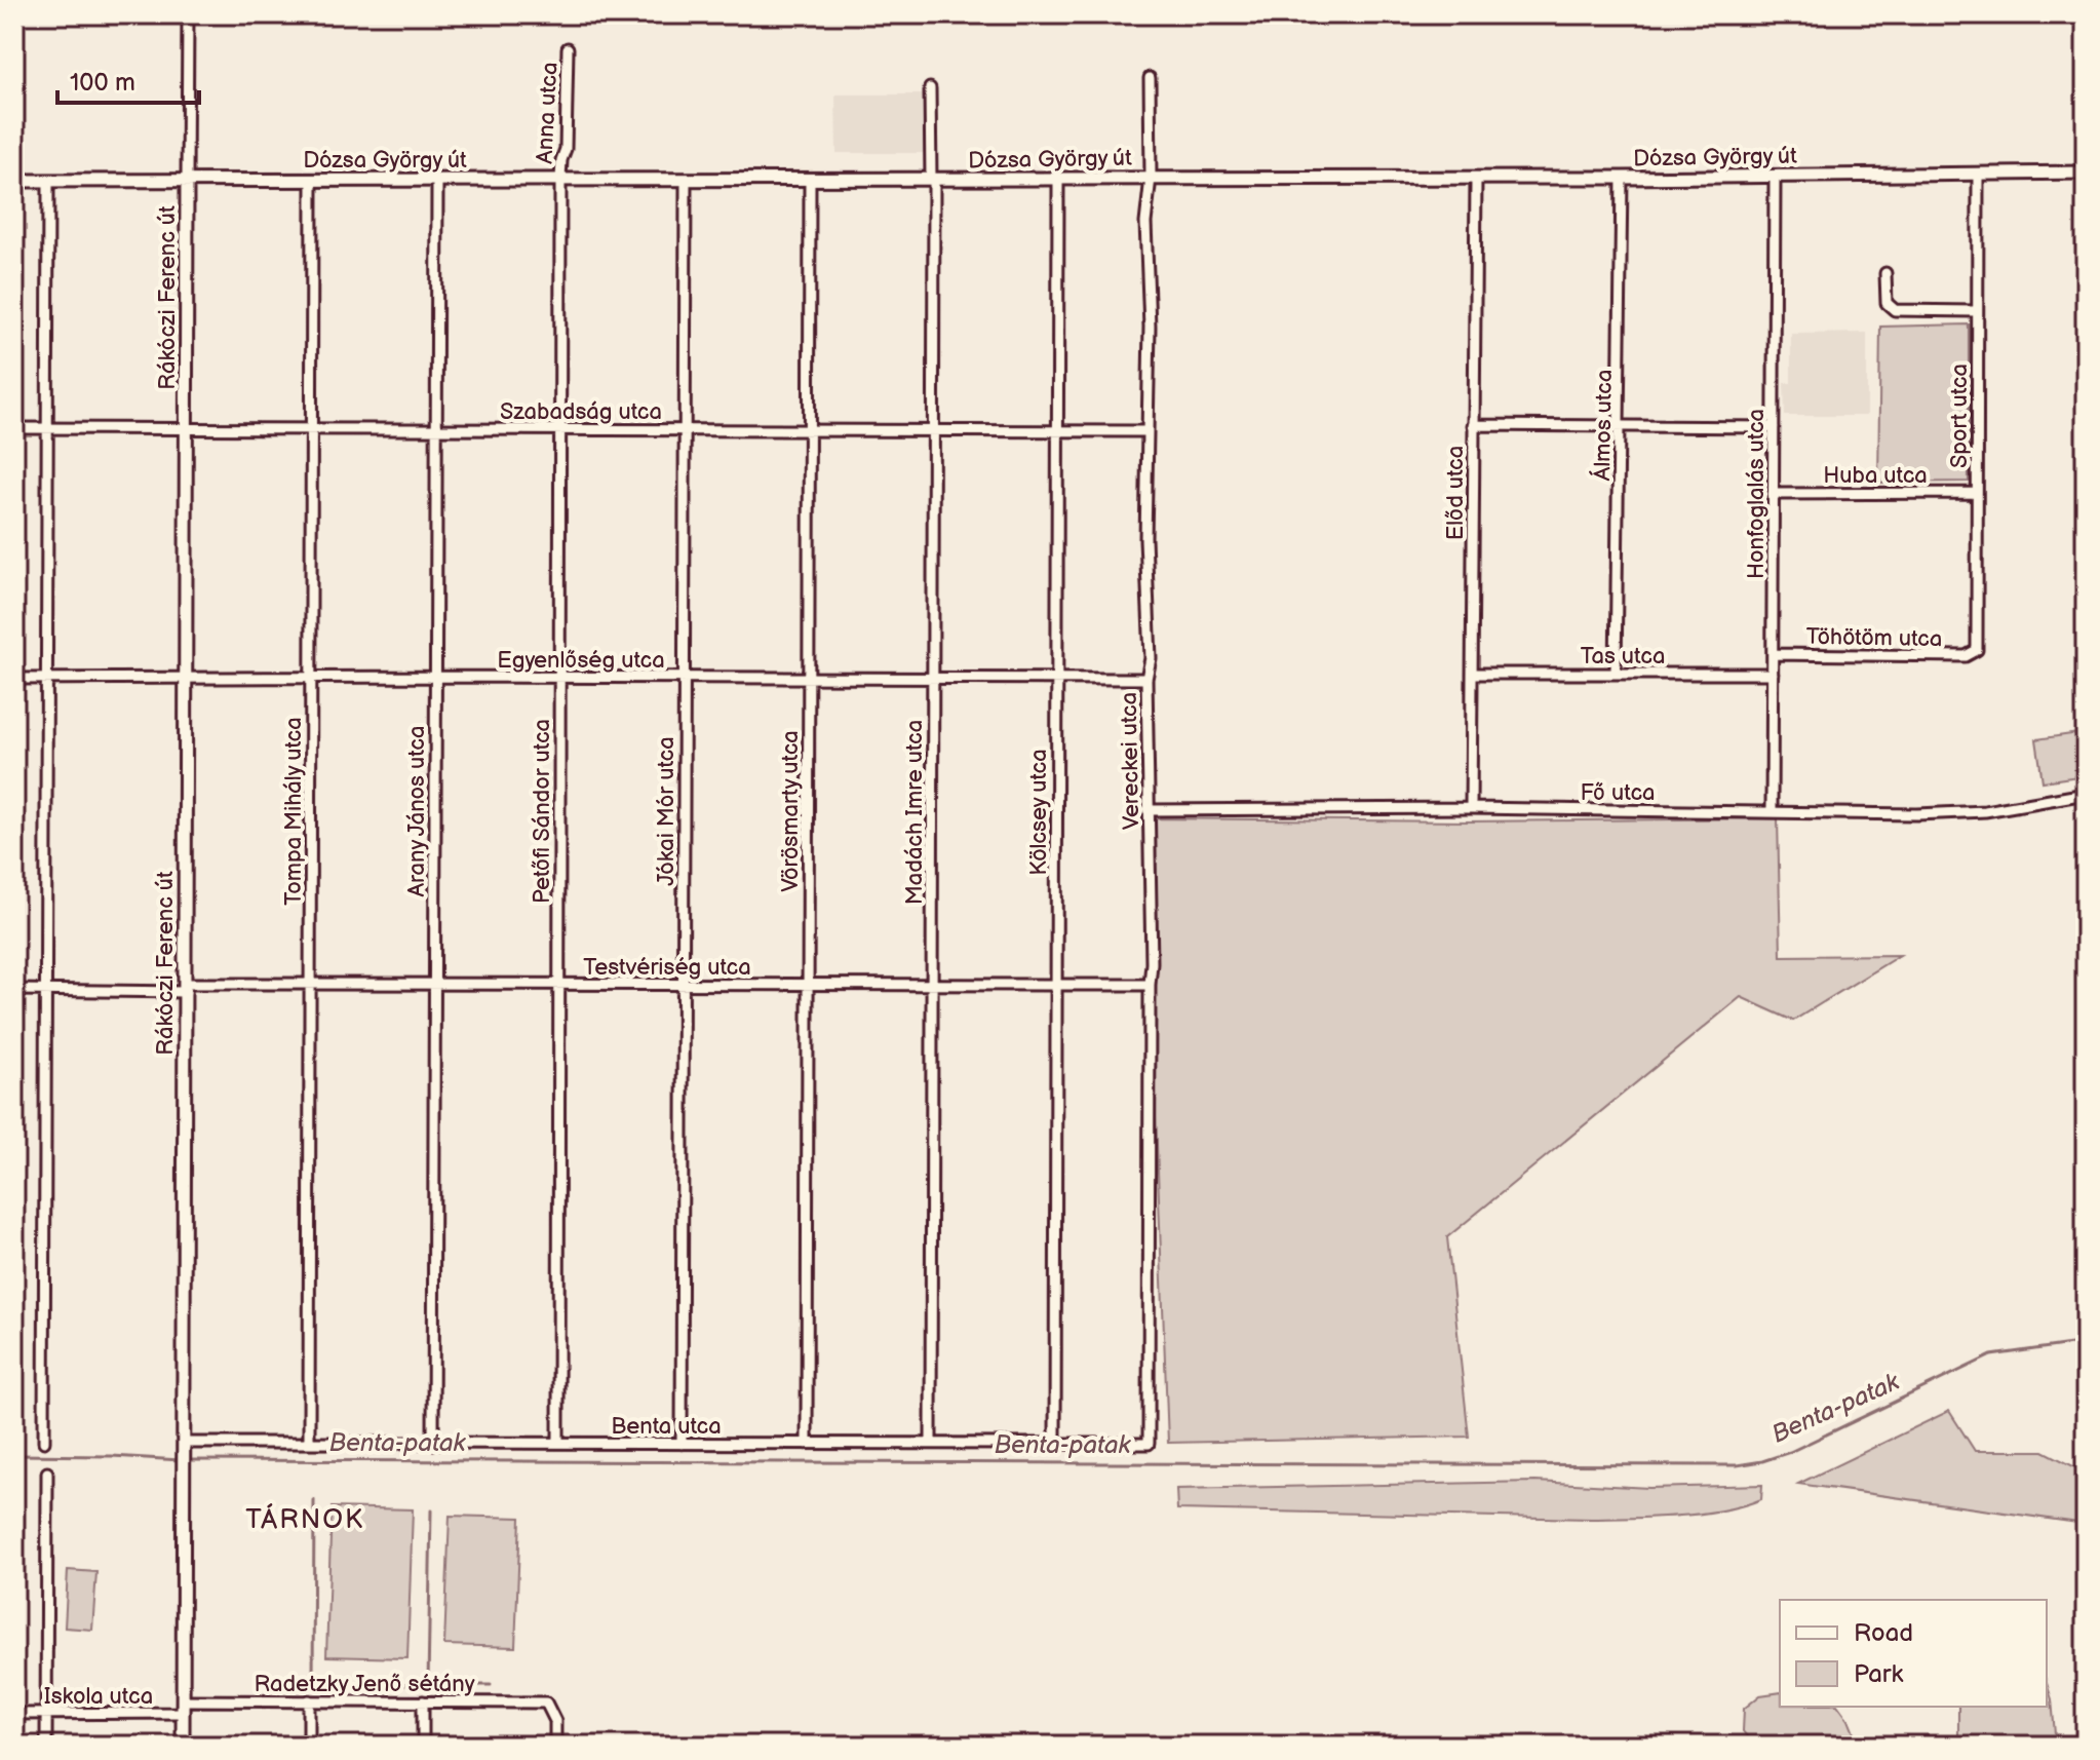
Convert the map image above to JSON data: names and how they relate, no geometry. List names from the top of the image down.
{
  "streets": {
    "street": [
      "Anna utca",
      "Dózsa György út",
      "Rákóczi Ferenc út",
      "Szabadság utca",
      "Sport utca",
      "Álmos utca",
      "Huba utca",
      "Előd utca",
      "Honfoglalás utca",
      "Töhötöm utca",
      "Tas utca",
      "Egyenlőség utca",
      "Vereckei utca",
      "Fő utca",
      "Tompa Mihály utca",
      "Arany János utca",
      "Petőfi Sándor utca",
      "Jókai Mór utca",
      "Vörösmarty utca",
      "Madách Imre utca",
      "Kölcsey utca",
      "Testvériség utca",
      "Benta utca",
      "Radetzky Jenő sétány",
      "Iskola utca"
    ]
  },
  "crossings": [
    ["Anna utca", "Dózsa György út"],
    ["Anna utca", "Petőfi Sándor utca"],
    ["Dózsa György út", "Rákóczi Ferenc út"],
    ["Dózsa György út", "Sport utca"],
    ["Dózsa György út", "Álmos utca"],
    ["Dózsa György út", "Előd utca"],
    ["Dózsa György út", "Honfoglalás utca"],
    ["Dózsa György út", "Vereckei utca"],
    ["Dózsa György út", "Tompa Mihály utca"],
    ["Dózsa György út", "Arany János utca"],
    ["Dózsa György út", "Petőfi Sándor utca"],
    ["Dózsa György út", "Jókai Mór utca"],
    ["Dózsa György út", "Vörösmarty utca"],
    ["Dózsa György út", "Madách Imre utca"],
    ["Dózsa György út", "Kölcsey utca"],
    ["Rákóczi Ferenc út", "Szabadság utca"],
    ["Rákóczi Ferenc út", "Egyenlőség utca"],
    ["Rákóczi Ferenc út", "Testvériség utca"],
    ["Rákóczi Ferenc út", "Benta utca"],
    ["Rákóczi Ferenc út", "Radetzky Jenő sétány"],
    ["Rákóczi Ferenc út", "Iskola utca"],
    ["Szabadság utca", "Vereckei utca"],
    ["Szabadság utca", "Tompa Mihály utca"],
    ["Szabadság utca", "Arany János utca"],
    ["Szabadság utca", "Petőfi Sándor utca"],
    ["Szabadság utca", "Jókai Mór utca"],
    ["Szabadság utca", "Vörösmarty utca"],
    ["Szabadság utca", "Madách Imre utca"],
    ["Szabadság utca", "Kölcsey utca"],
    ["Sport utca", "Huba utca"],
    ["Sport utca", "Töhötöm utca"],
    ["Álmos utca", "Tas utca"],
    ["Huba utca", "Honfoglalás utca"],
    ["Előd utca", "Tas utca"],
    ["Előd utca", "Fő utca"],
    ["Honfoglalás utca", "Töhötöm utca"],
    ["Honfoglalás utca", "Tas utca"],
    ["Honfoglalás utca", "Fő utca"],
    ["Egyenlőség utca", "Vereckei utca"],
    ["Egyenlőség utca", "Tompa Mihály utca"],
    ["Egyenlőség utca", "Arany János utca"],
    ["Egyenlőség utca", "Petőfi Sándor utca"],
    ["Egyenlőség utca", "Jókai Mór utca"],
    ["Egyenlőség utca", "Vörösmarty utca"],
    ["Egyenlőség utca", "Madách Imre utca"],
    ["Egyenlőség utca", "Kölcsey utca"],
    ["Vereckei utca", "Fő utca"],
    ["Vereckei utca", "Testvériség utca"],
    ["Vereckei utca", "Benta utca"],
    ["Tompa Mihály utca", "Testvériség utca"],
    ["Tompa Mihály utca", "Benta utca"],
    ["Arany János utca", "Testvériség utca"],
    ["Arany János utca", "Benta utca"],
    ["Petőfi Sándor utca", "Testvériség utca"],
    ["Petőfi Sándor utca", "Benta utca"],
    ["Jókai Mór utca", "Testvériség utca"],
    ["Jókai Mór utca", "Benta utca"],
    ["Vörösmarty utca", "Testvériség utca"],
    ["Vörösmarty utca", "Benta utca"],
    ["Madách Imre utca", "Testvériség utca"],
    ["Madách Imre utca", "Benta utca"],
    ["Kölcsey utca", "Testvériség utca"],
    ["Kölcsey utca", "Benta utca"],
    ["Radetzky Jenő sétány", "Iskola utca"]
  ],
  "districts": ["TÁRNOK"],
  "water": ["Benta-patak"],
  "legend": ["Road", "Park"],
  "scale_bar": "100 m"
}
